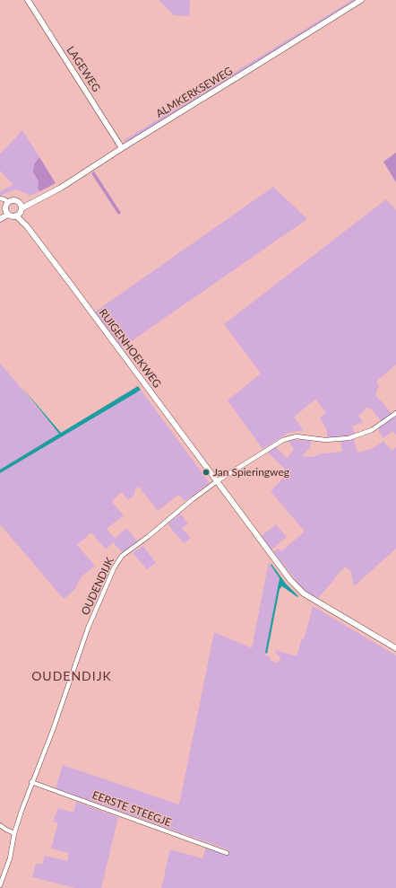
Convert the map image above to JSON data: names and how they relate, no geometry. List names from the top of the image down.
{
  "streets": {
    "street": [
      "LAGEWEG",
      "ALMKERKSEWEG",
      "RUIGENHOEKWEG",
      "OUDENDIJK",
      "EERSTE STEEGJE"
    ]
  },
  "crossings": [
    ["LAGEWEG", "ALMKERKSEWEG"],
    ["ALMKERKSEWEG", "RUIGENHOEKWEG"],
    ["RUIGENHOEKWEG", "OUDENDIJK"],
    ["OUDENDIJK", "EERSTE STEEGJE"]
  ],
  "districts": ["OUDENDIJK"],
  "places": ["Jan Spieringweg"]
}
